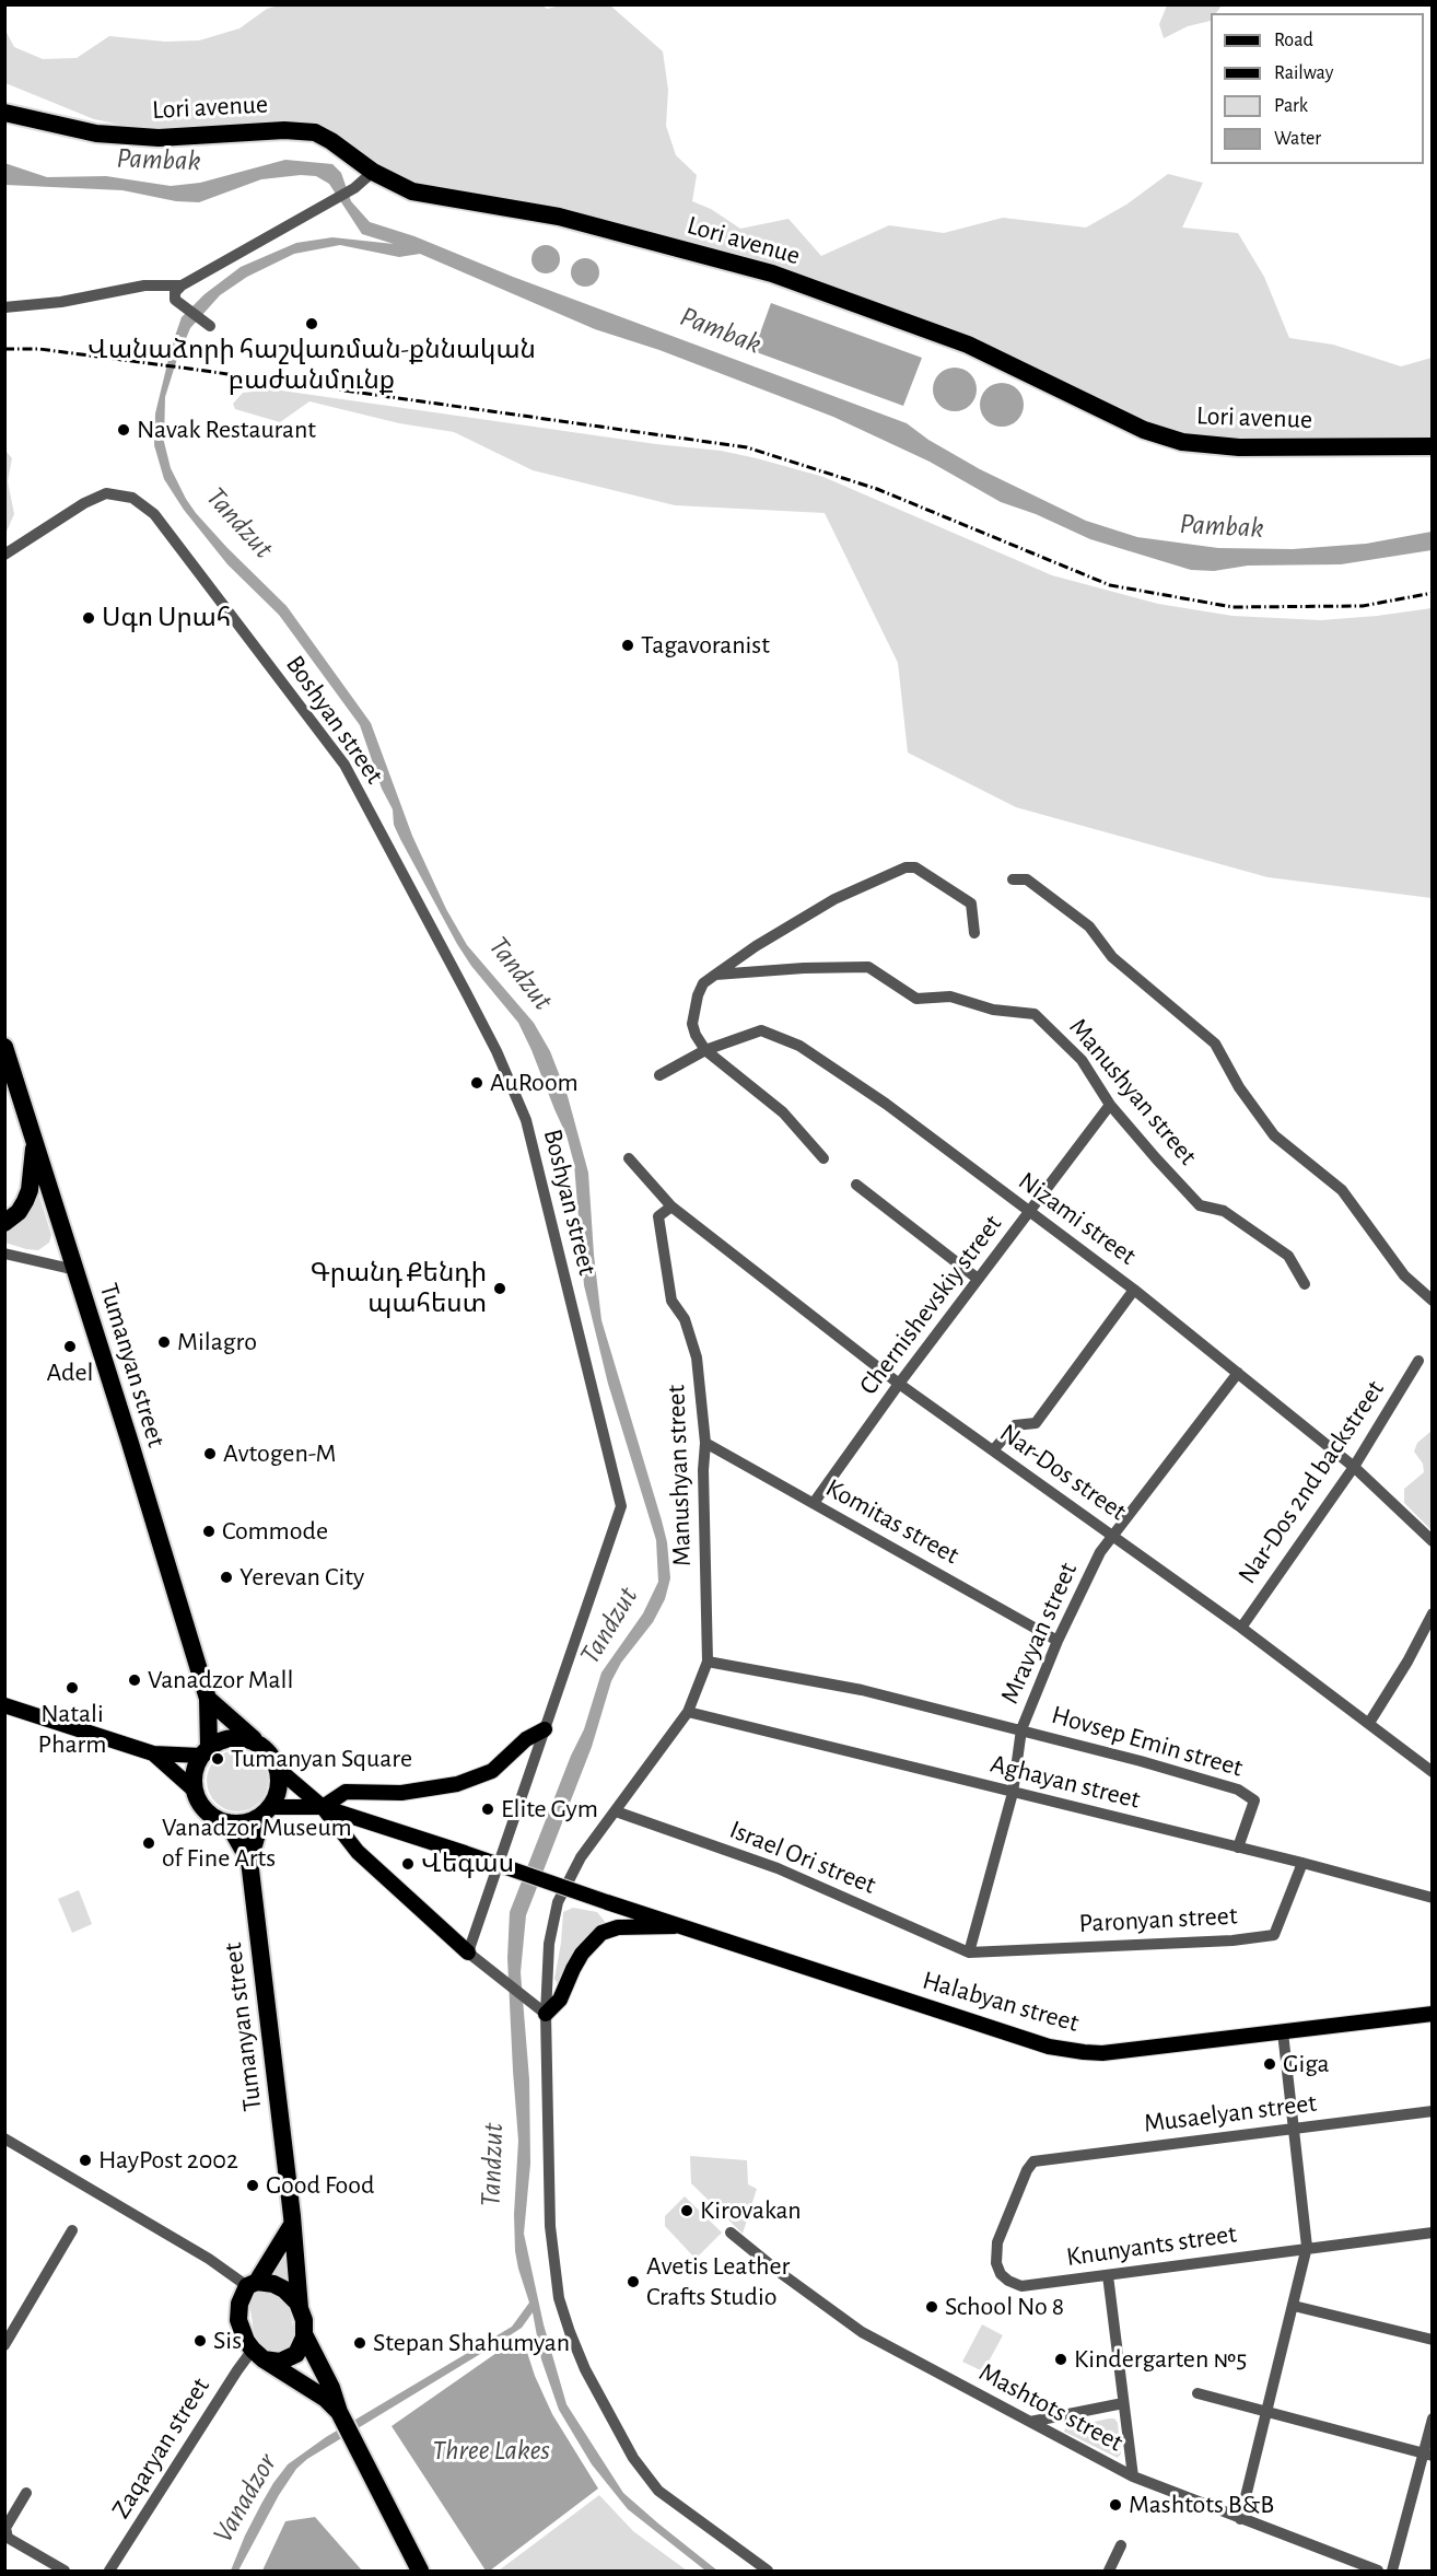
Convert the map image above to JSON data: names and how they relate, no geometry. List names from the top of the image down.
{
  "streets": {
    "highway": ["Lori avenue", "Tumanyan street"],
    "main road": ["Halabyan street"],
    "street": [
      "Boshyan street",
      "Manushyan street",
      "Nizami street",
      "Chernishevskiy street",
      "Nar-Dos street",
      "Nar-Dos 2nd backstreet",
      "Komitas street",
      "Mravyan street",
      "Hovsep Emin street",
      "Aghayan street",
      "Israel Ori street",
      "Paronyan street",
      "Musaelyan street",
      "Knunyants street",
      "Mashtots street",
      "Zaqaryan street"
    ]
  },
  "crossings": [
    ["Manushyan street", "Chernishevskiy street"],
    ["Manushyan street", "Nar-Dos street"],
    ["Manushyan street", "Komitas street"],
    ["Manushyan street", "Hovsep Emin street"],
    ["Manushyan street", "Aghayan street"],
    ["Manushyan street", "Israel Ori street"],
    ["Nizami street", "Chernishevskiy street"],
    ["Nizami street", "Nar-Dos 2nd backstreet"],
    ["Nizami street", "Mravyan street"],
    ["Chernishevskiy street", "Nar-Dos street"],
    ["Chernishevskiy street", "Komitas street"],
    ["Tumanyan street", "Zaqaryan street"],
    ["Nar-Dos street", "Nar-Dos 2nd backstreet"],
    ["Nar-Dos street", "Mravyan street"],
    ["Komitas street", "Mravyan street"],
    ["Mravyan street", "Hovsep Emin street"],
    ["Mravyan street", "Aghayan street"],
    ["Mravyan street", "Israel Ori street"],
    ["Mravyan street", "Paronyan street"],
    ["Hovsep Emin street", "Aghayan street"],
    ["Aghayan street", "Paronyan street"],
    ["Israel Ori street", "Paronyan street"],
    ["Musaelyan street", "Knunyants street"]
  ],
  "water": [
    "Pambak",
    "Tandzut",
    "Three Lakes",
    "Vanadzor"
  ],
  "places": [
    "Վանաձորի հաշվառման-քննական բաժանմունք",
    "Navak Restaurant",
    "Սգո Սրահ",
    "Tagavoranist",
    "AuRoom",
    "Գրանդ Քենդի պահեստ",
    "Milagro",
    "Adel",
    "Avtogen-M",
    "Commode",
    "Yerevan City",
    "Vanadzor Mall",
    "Natali Pharm",
    "Tumanyan Square",
    "Elite Gym",
    "Vanadzor Museum of Fine Arts",
    "Վեգաս",
    "Giga",
    "HayPost 2002",
    "Good Food",
    "Kirovakan",
    "Avetis Leather Crafts Studio",
    "School No 8",
    "Sis",
    "Stepan Shahumyan",
    "Kindergarten №5",
    "Mashtots B&B"
  ],
  "legend": [
    "Road",
    "Railway",
    "Park",
    "Water"
  ]
}
